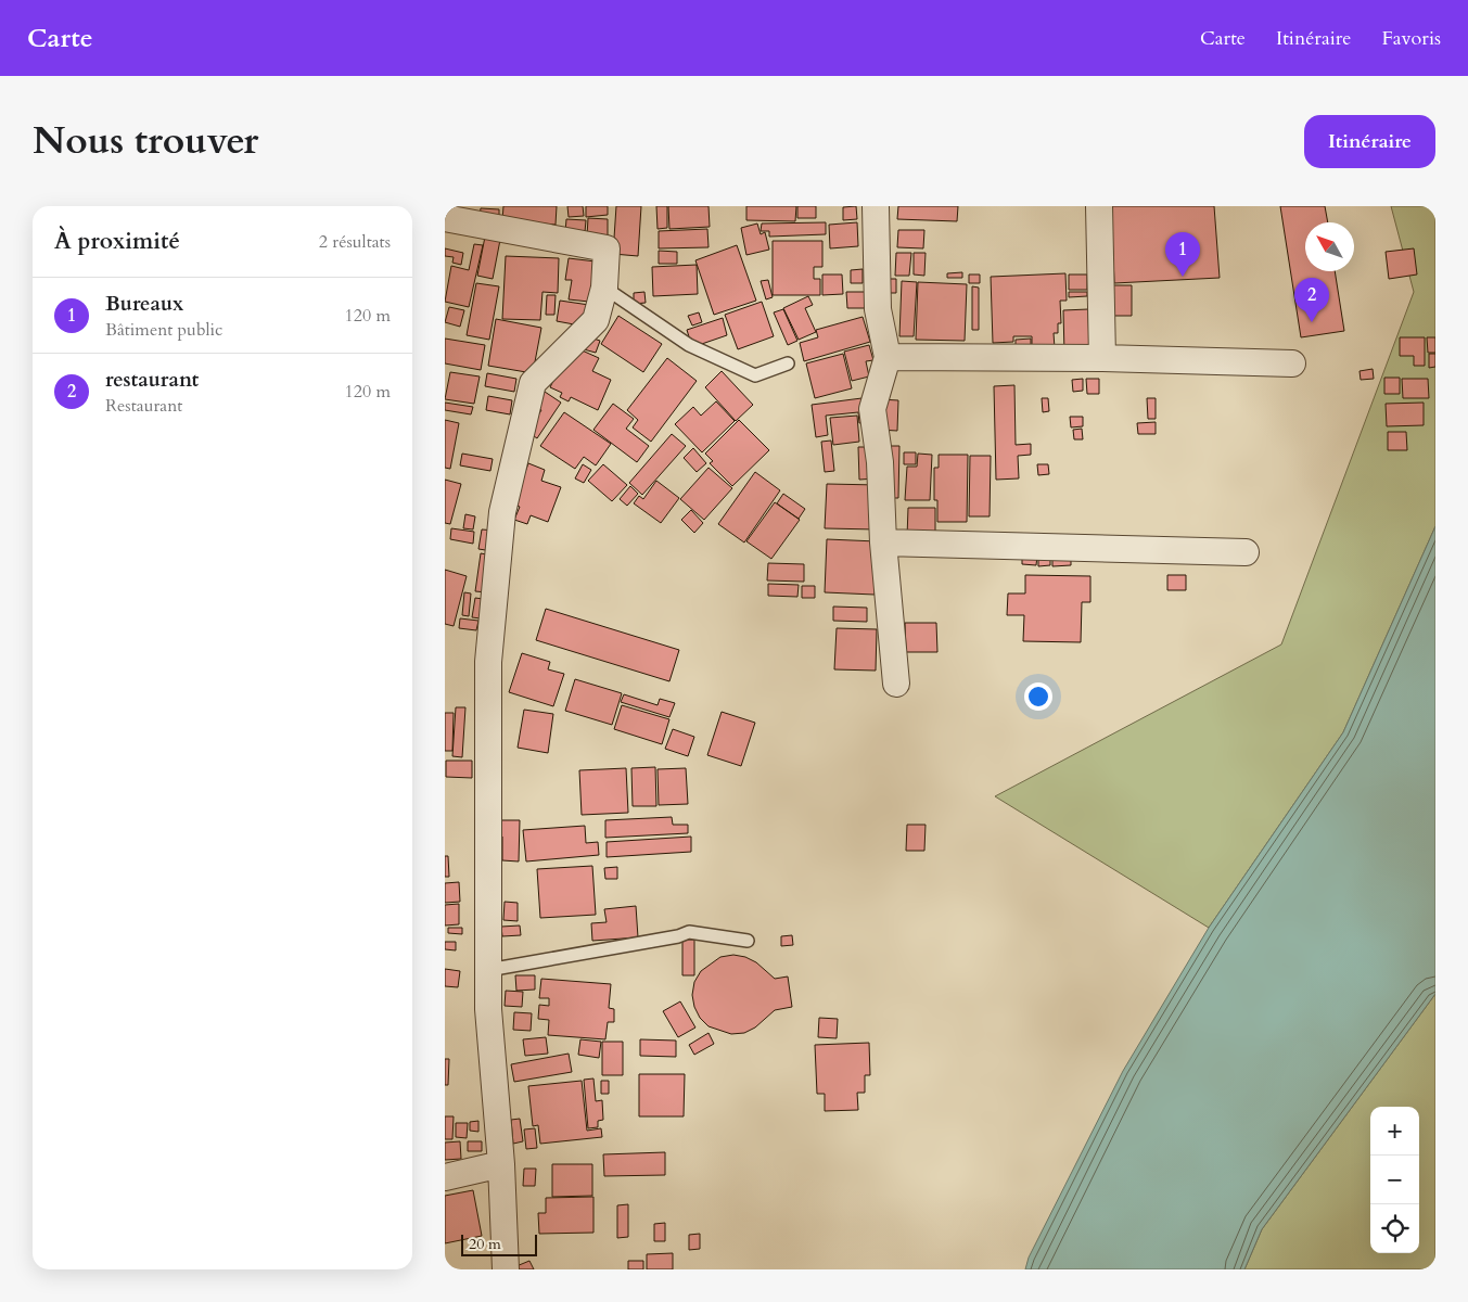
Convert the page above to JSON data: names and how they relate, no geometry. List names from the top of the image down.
{
  "scale_bar": "20 m",
  "north": "top left",
  "page": {
    "header": "Carte",
    "nav": ["Carte", "Itinéraire", "Favoris"],
    "title": "Nous trouver",
    "buttons": "Itinéraire",
    "heading": ["À proximité", "2 résultats"],
    "pins": ["1", "2"],
    "list": [
      {
        "mark": "1",
        "name": "Bureaux",
        "note": "Bâtiment public",
        "value": "120 m"
      },
      {
        "mark": "2",
        "name": "restaurant",
        "note": "Restaurant",
        "value": "120 m"
      }
    ],
    "map_buttons": ["+", "−"],
    "scale": "20 m"
  }
}
